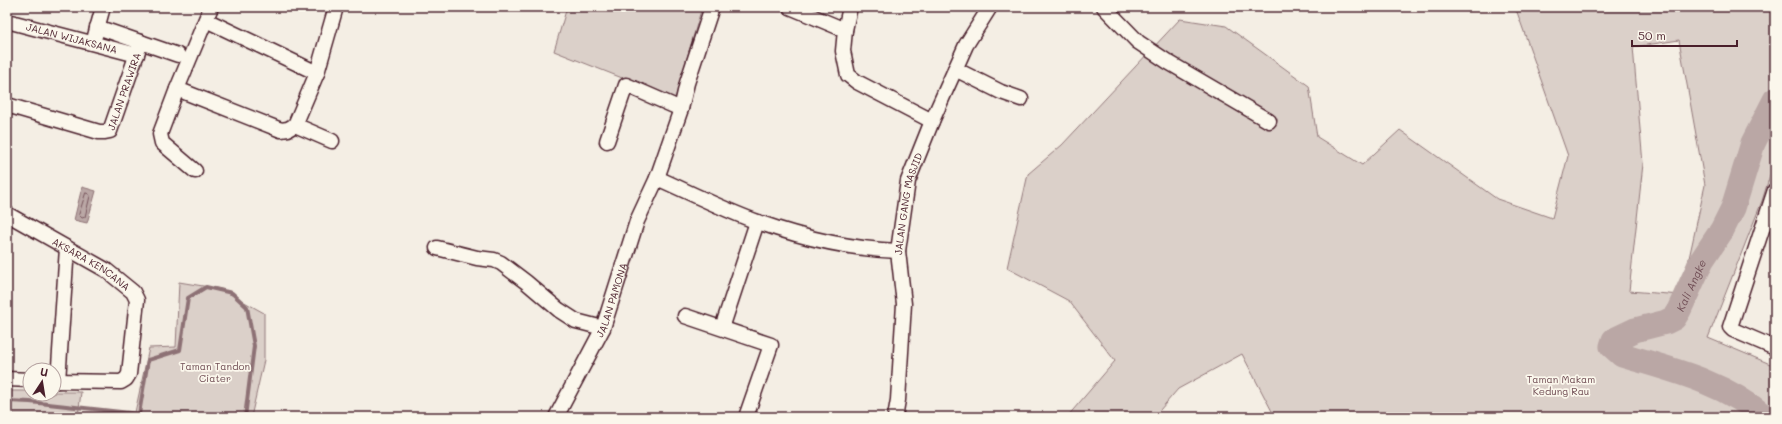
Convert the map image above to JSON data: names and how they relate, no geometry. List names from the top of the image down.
{
  "streets": {
    "street": [
      "JALAN WIJAKSANA",
      "JALAN PRAWIRA",
      "JALAN GANG MASJID",
      "AKSARA KENCANA",
      "JALAN PAMONA"
    ]
  },
  "crossings": [
    ["JALAN WIJAKSANA", "JALAN PRAWIRA"]
  ],
  "water": ["Kali Angke"],
  "parks": ["Taman Tandon Ciater", "Taman Makam Kedung Rau"],
  "scale_bar": "50 m",
  "north": "top"
}
